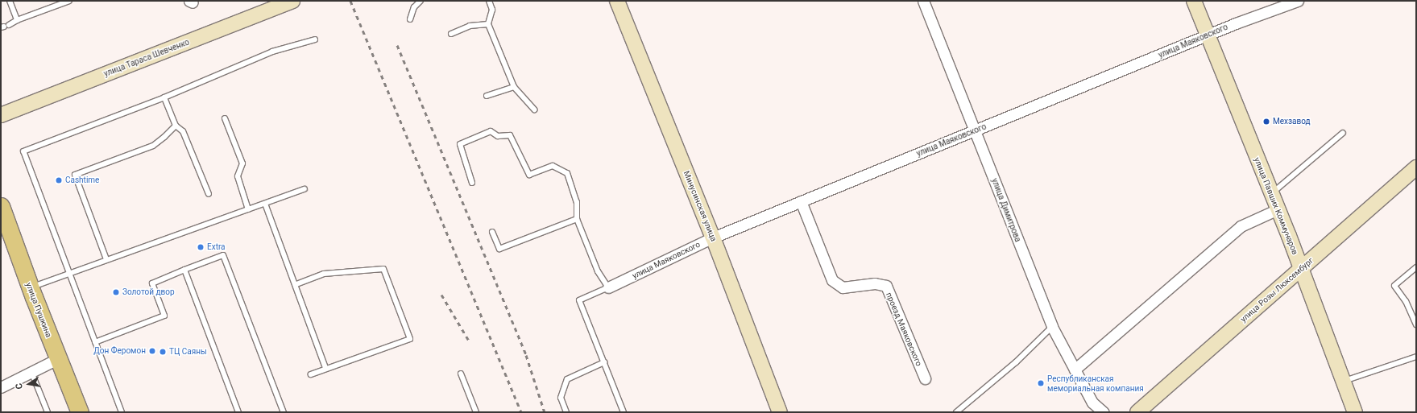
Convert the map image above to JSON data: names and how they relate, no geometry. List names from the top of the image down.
{
  "streets": {
    "main road": ["улица Пушкина"],
    "street": [
      "улица Маяковского",
      "улица Тараса Шевченко",
      "Минусинская улица",
      "улица Павших Коммунаров",
      "улица Димитрова",
      "улица Розы Люксембург",
      "проезд Маяковского"
    ]
  },
  "crossings": [
    ["улица Маяковского", "Минусинская улица"],
    ["улица Маяковского", "улица Павших Коммунаров"],
    ["улица Маяковского", "улица Димитрова"],
    ["улица Маяковского", "проезд Маяковского"],
    ["улица Павших Коммунаров", "улица Розы Люксембург"]
  ],
  "places": [
    "Мехзавод",
    "Cashtime",
    "Extra",
    "Золотой двор",
    "Дон Феромон",
    "ТЦ Саяны",
    "Республиканская мемориальная компания"
  ],
  "north": "left"
}
